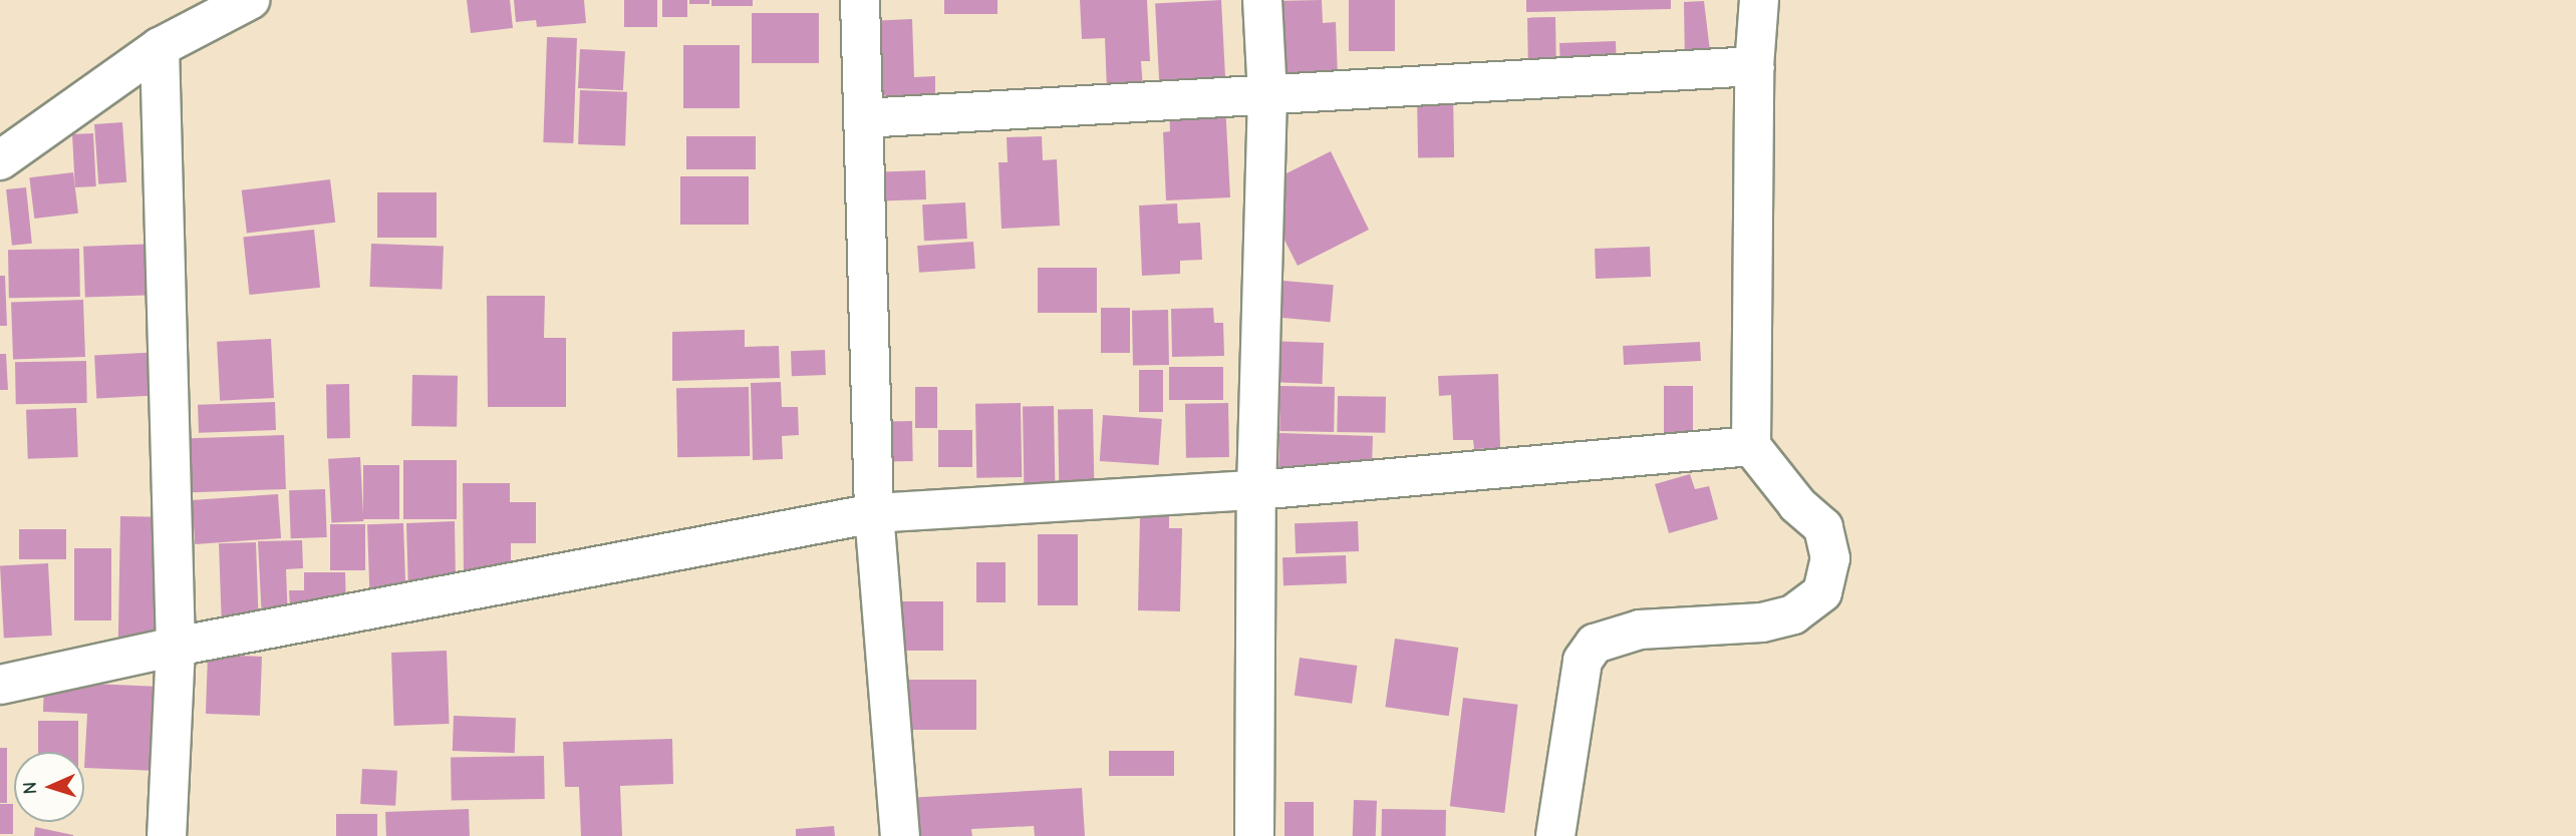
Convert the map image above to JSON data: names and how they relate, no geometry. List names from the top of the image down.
{
  "north": "left"
}
